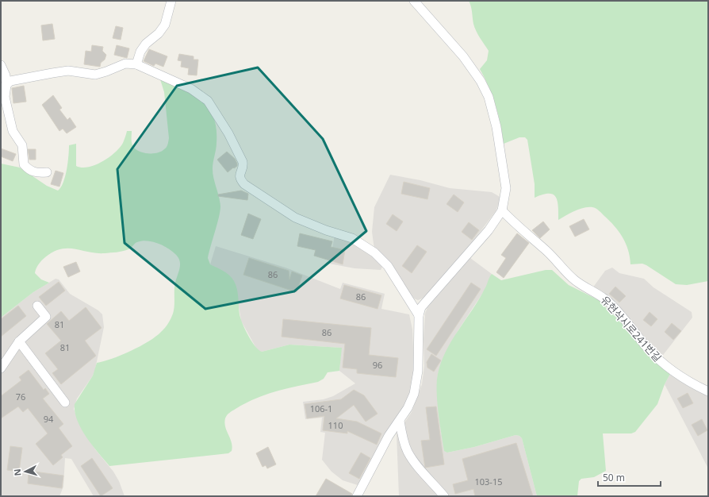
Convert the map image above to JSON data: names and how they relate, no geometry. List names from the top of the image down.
{
  "streets": {
    "lane": ["유현삭시로241번길"]
  },
  "house_numbers": [
    "86",
    "86",
    "81",
    "86",
    "81",
    "96",
    "76",
    "106-1",
    "94",
    "110",
    "103-15"
  ],
  "scale_bar": "50 m",
  "north": "left"
}
